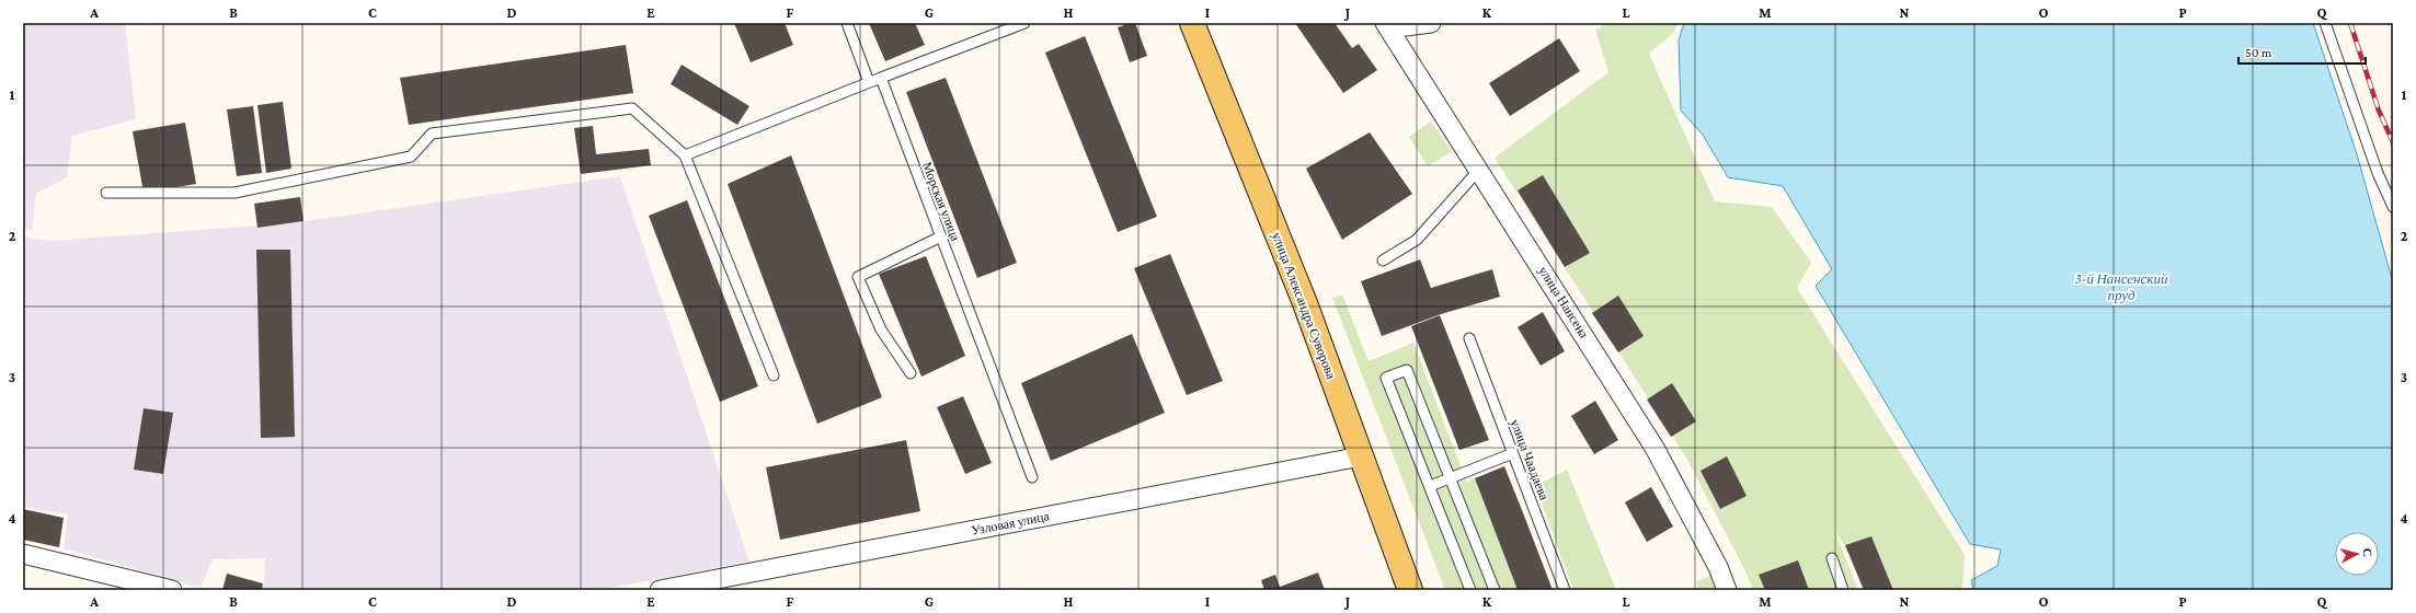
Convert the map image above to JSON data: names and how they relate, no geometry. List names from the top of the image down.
{
  "streets": {
    "main road": ["улица Александра Суворова"],
    "street": ["улица Нансена", "Узловая улица"],
    "lane": ["Морская улица", "улица Чаадаева"]
  },
  "crossings": [
    ["улица Александра Суворова", "Узловая улица"]
  ],
  "water": ["3-й Нансенский пруд"],
  "scale_bar": "50 m",
  "north": "right",
  "grid": {
    "columns": [
      "A",
      "B",
      "C",
      "D",
      "E",
      "F",
      "G",
      "H",
      "I",
      "J",
      "K",
      "L",
      "M",
      "N",
      "O",
      "P",
      "Q"
    ],
    "rows": [
      "1",
      "2",
      "3",
      "4"
    ]
  }
}
